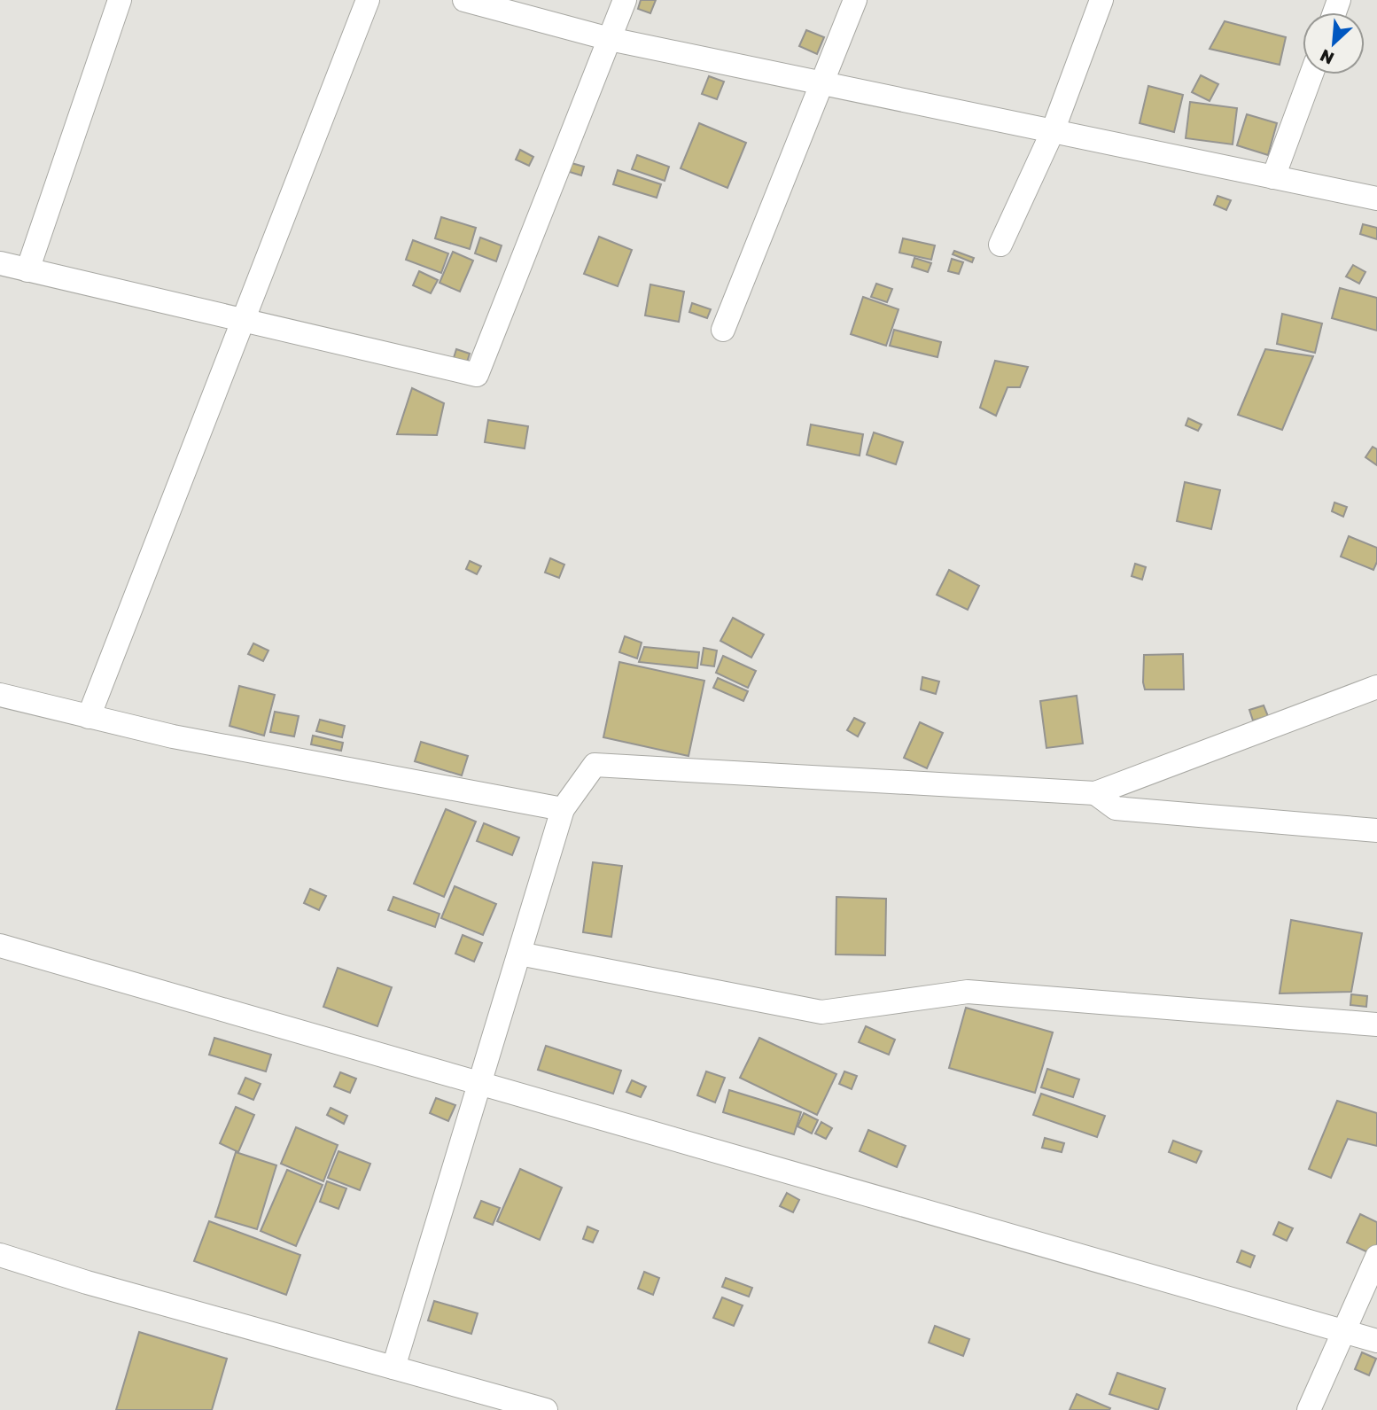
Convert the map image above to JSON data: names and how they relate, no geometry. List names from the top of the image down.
{
  "north": "bottom left"
}
